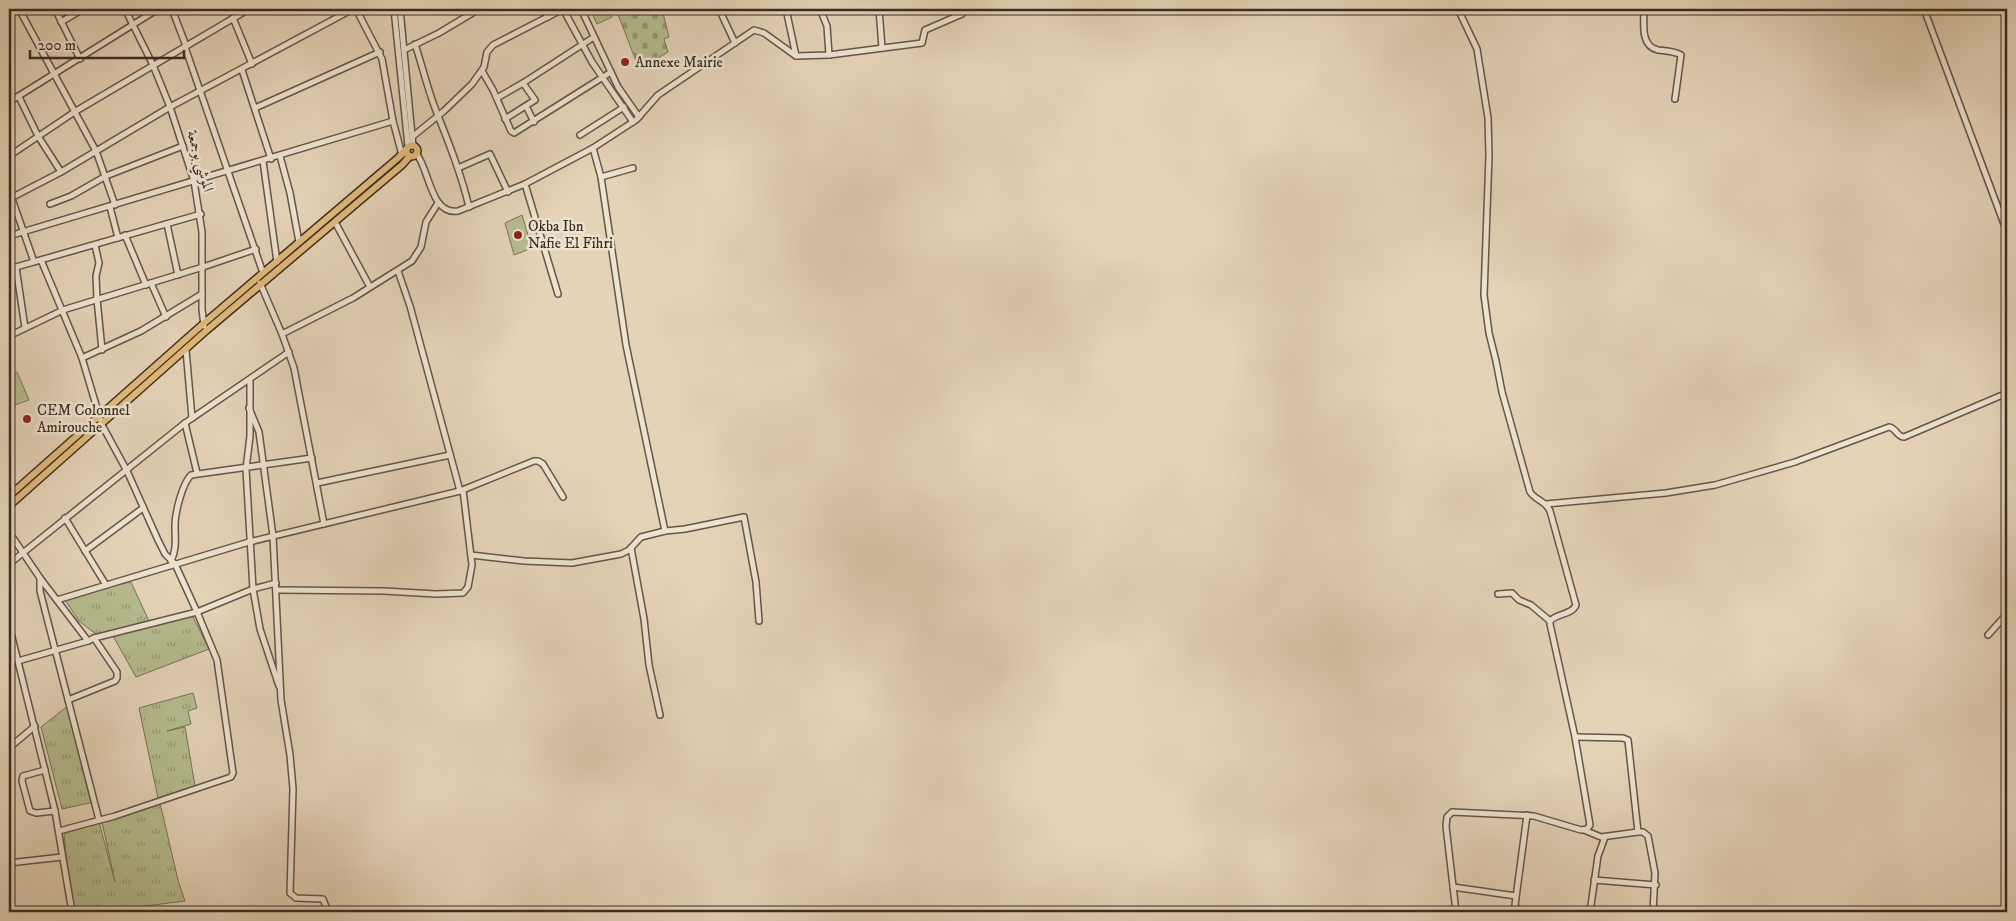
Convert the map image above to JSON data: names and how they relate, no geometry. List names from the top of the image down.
{
  "streets": {
    "street": ["الموشي بوجمعة"]
  },
  "places": ["Annexe Mairie", "Okba Ibn Nafie El Fihri", "CEM Colonnel Amirouche"],
  "scale_bar": "200 m"
}
